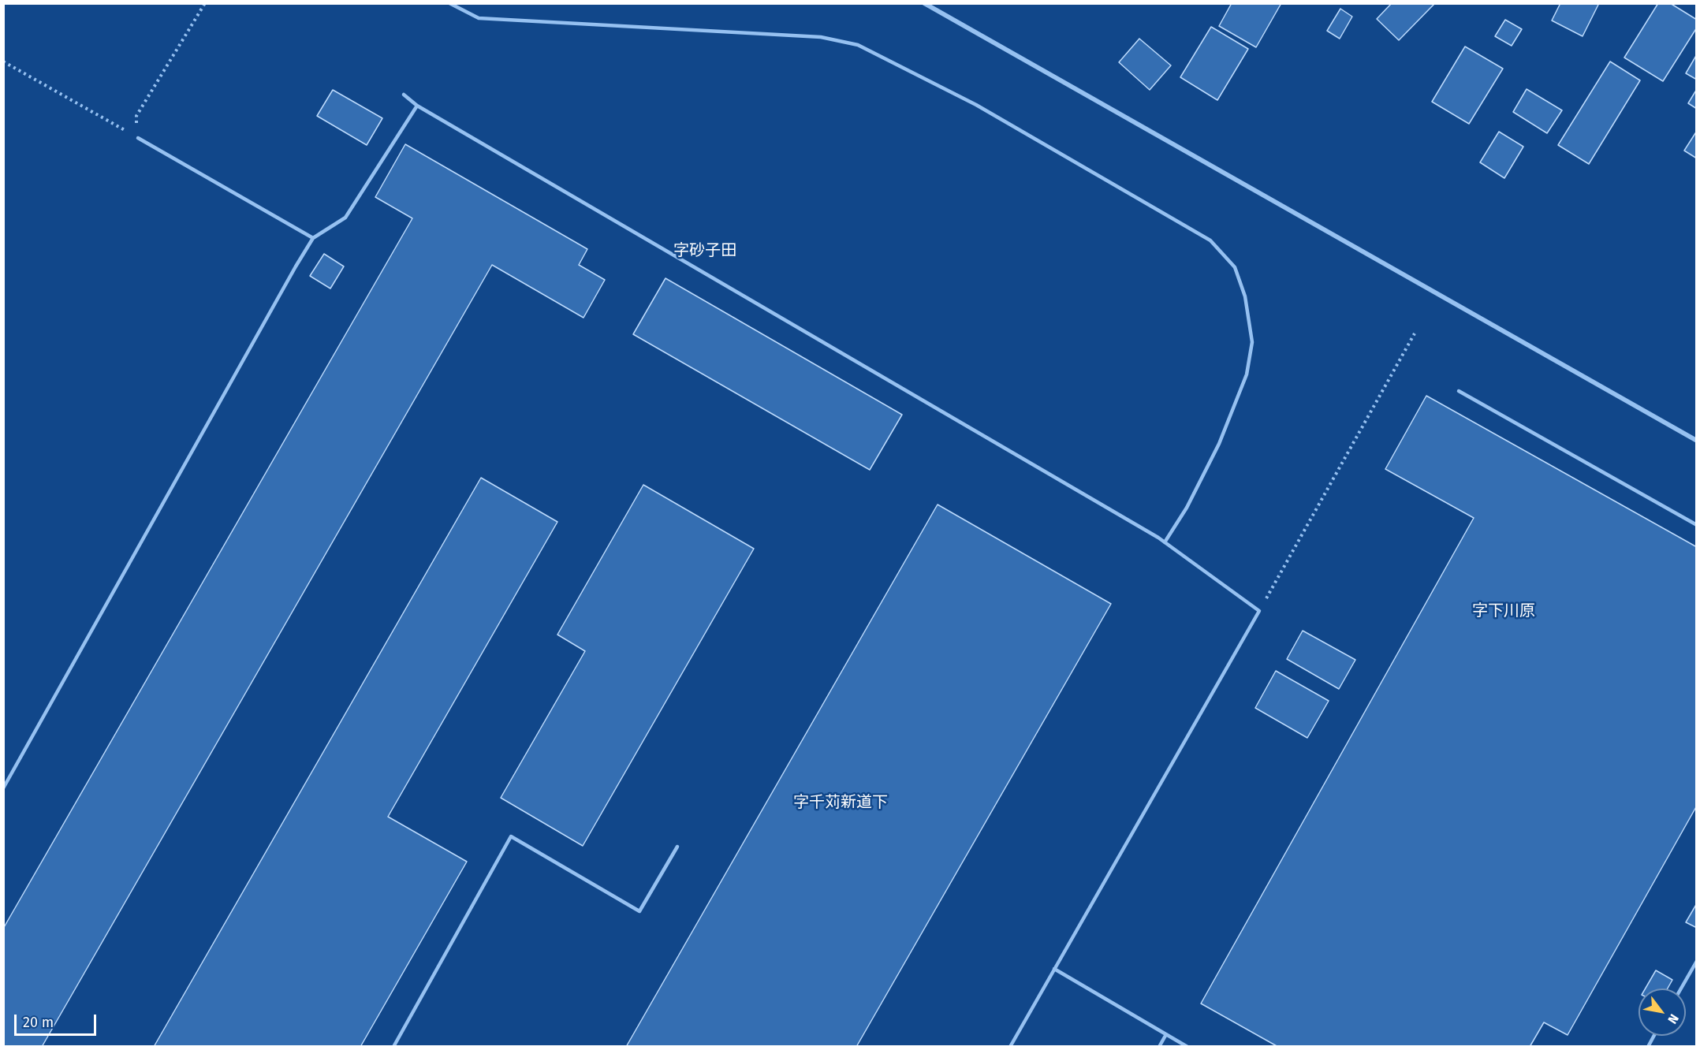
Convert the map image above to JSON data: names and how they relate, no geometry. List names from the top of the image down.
{
  "districts": ["字砂子田", "字下川原", "字千苅新道下"],
  "scale_bar": "20 m",
  "north": "bottom right"
}
